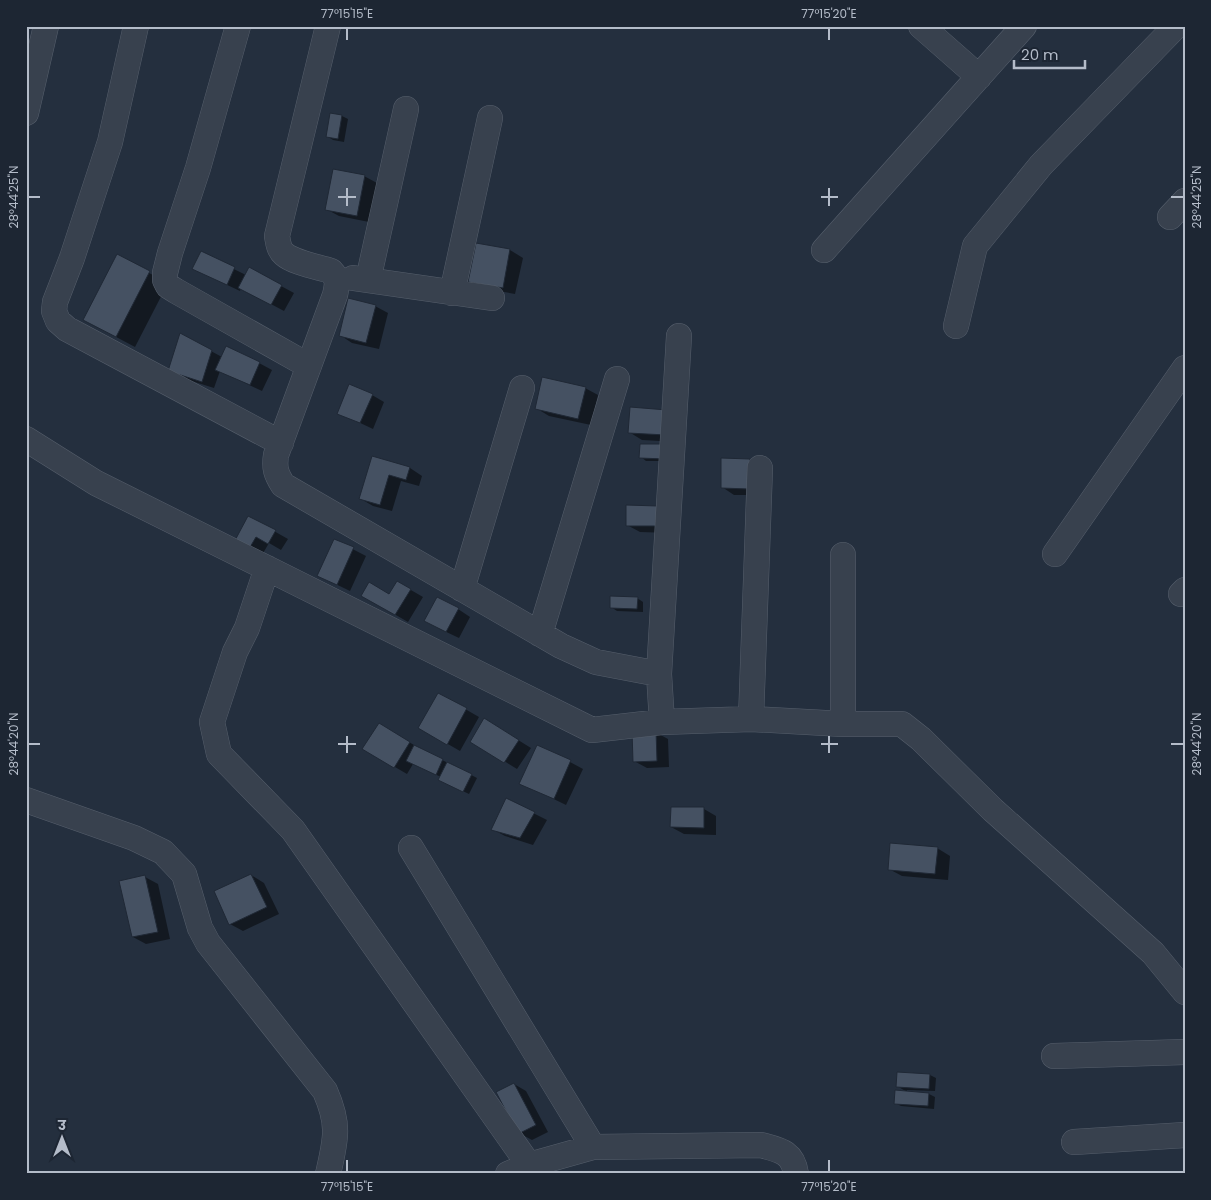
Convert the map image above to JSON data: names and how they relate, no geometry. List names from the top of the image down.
{
  "scale_bar": "20 m",
  "north": "top",
  "coordinates": [
    "77°15'15\"E",
    "77°15'20\"E",
    "28°44'25\"N",
    "28°44'20\"N"
  ]
}
